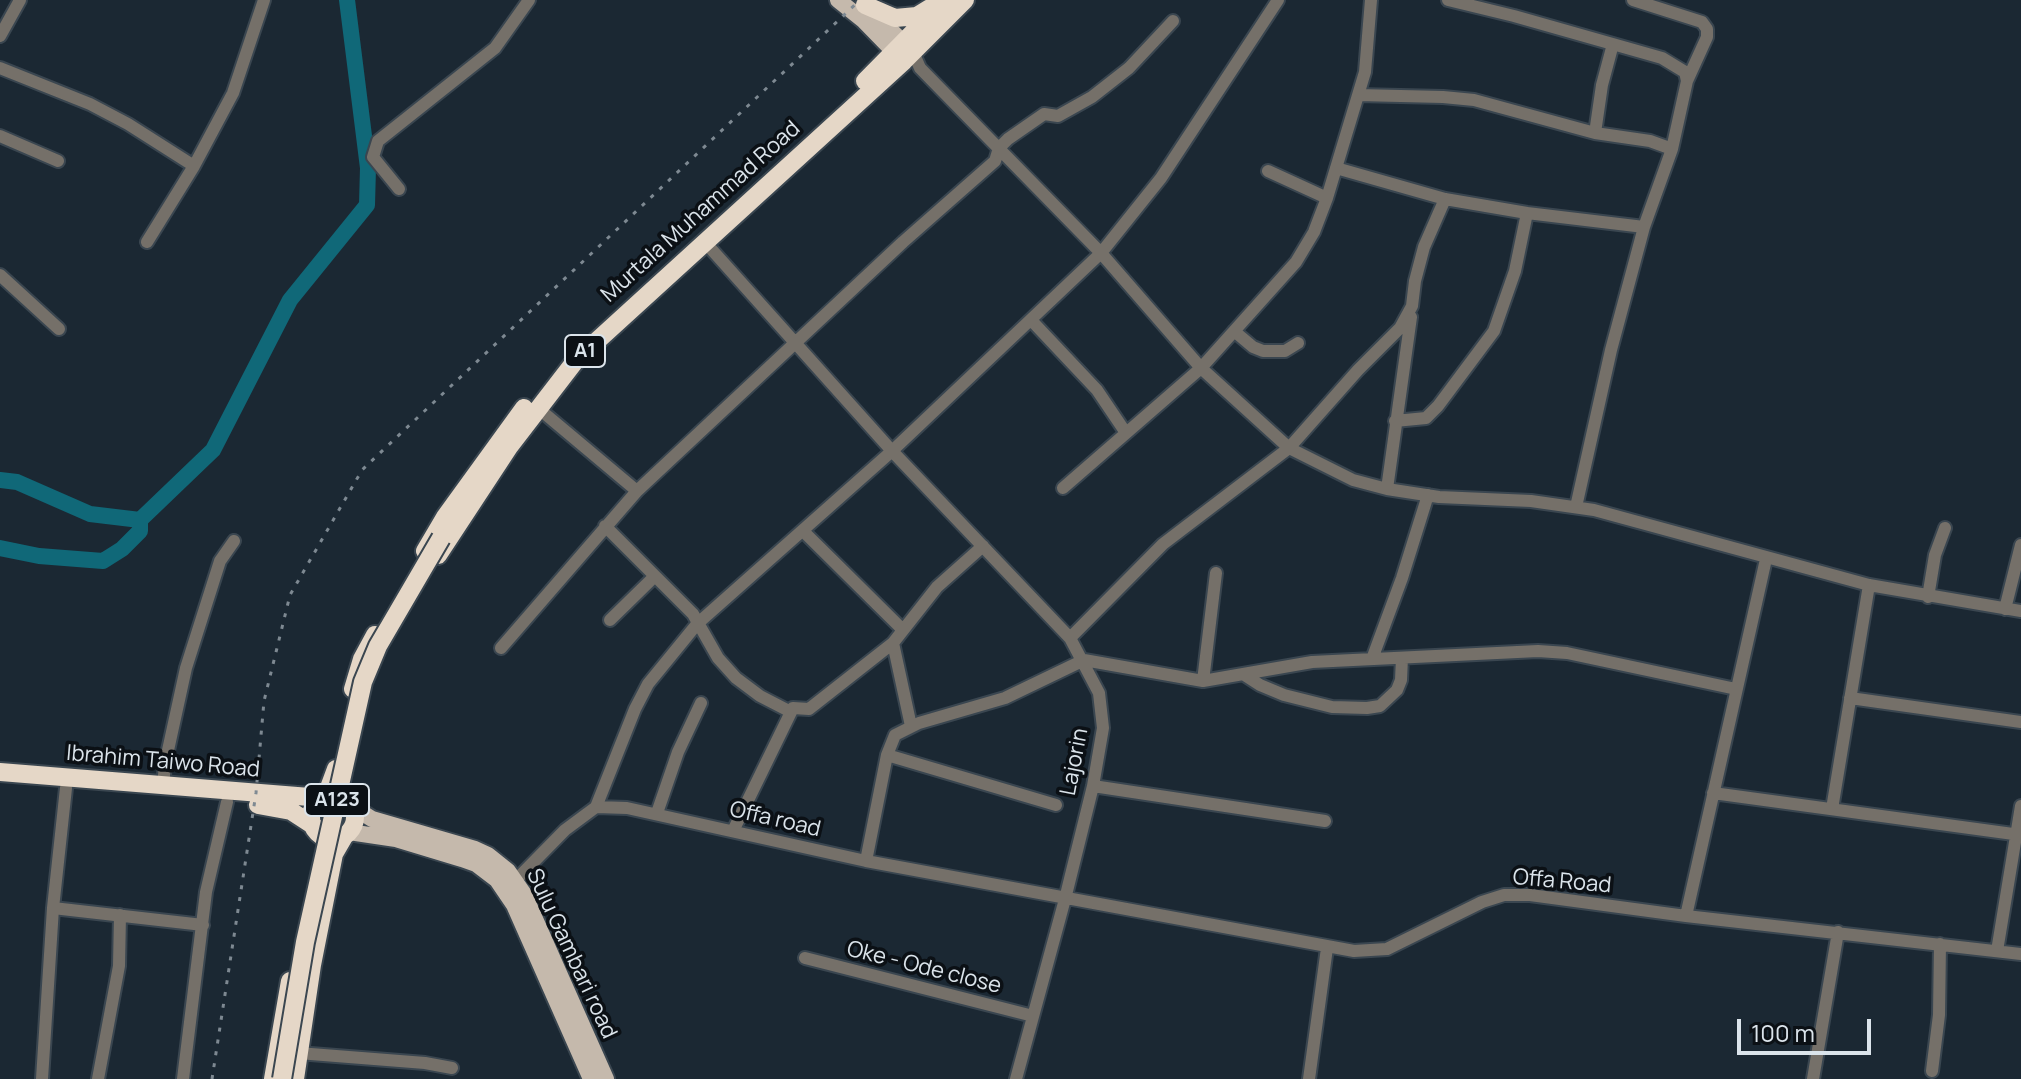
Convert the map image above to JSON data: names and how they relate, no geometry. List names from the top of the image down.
{
  "streets": {
    "highway": [
      "Murtala Muhammad Road",
      "A1",
      "Ibrahim Taiwo Road",
      "A123"
    ],
    "main road": ["Sulu Gambari road"],
    "street": [
      "Lajorin",
      "Offa road",
      "Offa Road",
      "Oke - Ode close"
    ]
  },
  "crossings": [
    ["Murtala Muhammad Road", "A1"],
    ["Murtala Muhammad Road", "Ibrahim Taiwo Road"],
    ["Murtala Muhammad Road", "Lajorin"],
    ["Murtala Muhammad Road", "A123"],
    ["Murtala Muhammad Road", "Sulu Gambari road"],
    ["A1", "Ibrahim Taiwo Road"],
    ["A1", "A123"],
    ["A1", "Sulu Gambari road"],
    ["Ibrahim Taiwo Road", "A123"],
    ["Ibrahim Taiwo Road", "Sulu Gambari road"],
    ["Lajorin", "Offa road"],
    ["Lajorin", "Offa Road"],
    ["Lajorin", "Oke - Ode close"],
    ["A123", "Sulu Gambari road"],
    ["Offa road", "Offa Road"]
  ],
  "scale_bar": "100 m"
}
